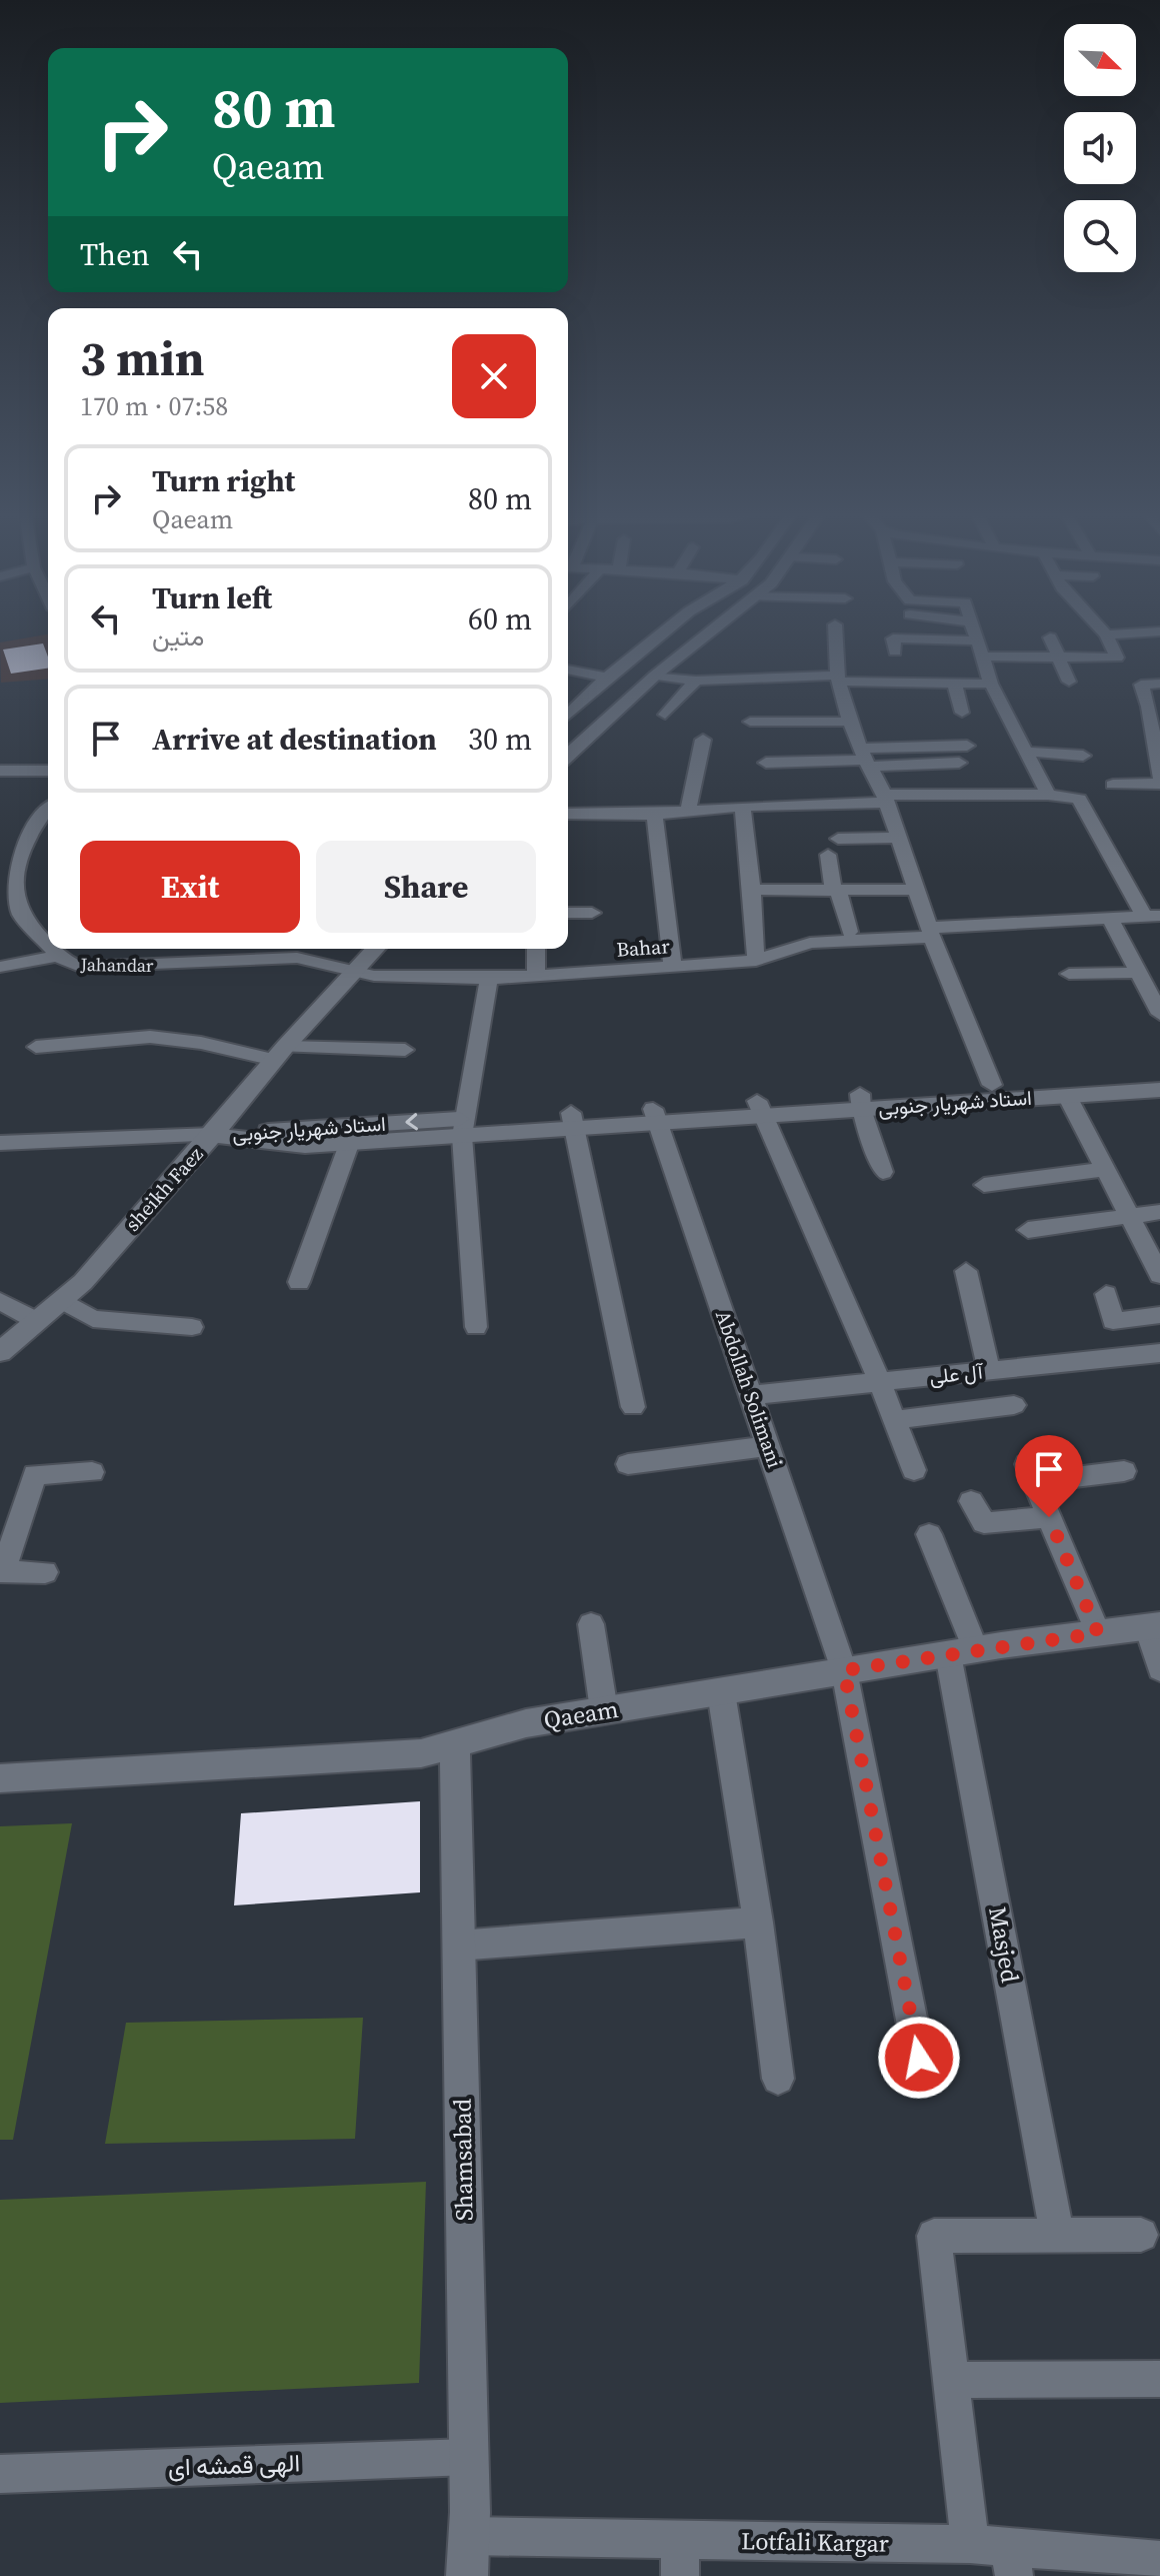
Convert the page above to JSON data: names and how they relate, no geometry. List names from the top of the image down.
{
  "streets": {
    "street": [
      "Bahar",
      "Jahandar",
      "استاد شهریار جنوبی",
      "sheikh Faez",
      "آل علی",
      "Abdollah Solimani",
      "Qaeam",
      "Masjed",
      "Shamsabad",
      "الهی قمشه ای",
      "Lotfali Kargar"
    ]
  },
  "crossings": [
    ["Bahar", "Jahandar"],
    ["Bahar", "sheikh Faez"],
    ["Jahandar", "sheikh Faez"],
    ["استاد شهریار جنوبی", "sheikh Faez"],
    ["استاد شهریار جنوبی", "Abdollah Solimani"],
    ["آل علی", "Abdollah Solimani"],
    ["Abdollah Solimani", "Qaeam"],
    ["Qaeam", "Masjed"],
    ["Qaeam", "Shamsabad"],
    ["Shamsabad", "الهی قمشه ای"],
    ["Shamsabad", "Lotfali Kargar"]
  ],
  "north": "bottom right",
  "page": {
    "turn": ["80 m", "Qaeam"],
    "then": "Then",
    "heading": ["3 min", "170 m · 07:58"],
    "list": [
      {
        "name": "Turn right",
        "note": "Qaeam",
        "value": "80 m"
      },
      {
        "name": "Turn left",
        "note": "متین",
        "value": "60 m"
      },
      {
        "name": "Arrive at destination",
        "value": "30 m"
      }
    ],
    "buttons": ["Exit", "Share"]
  }
}
